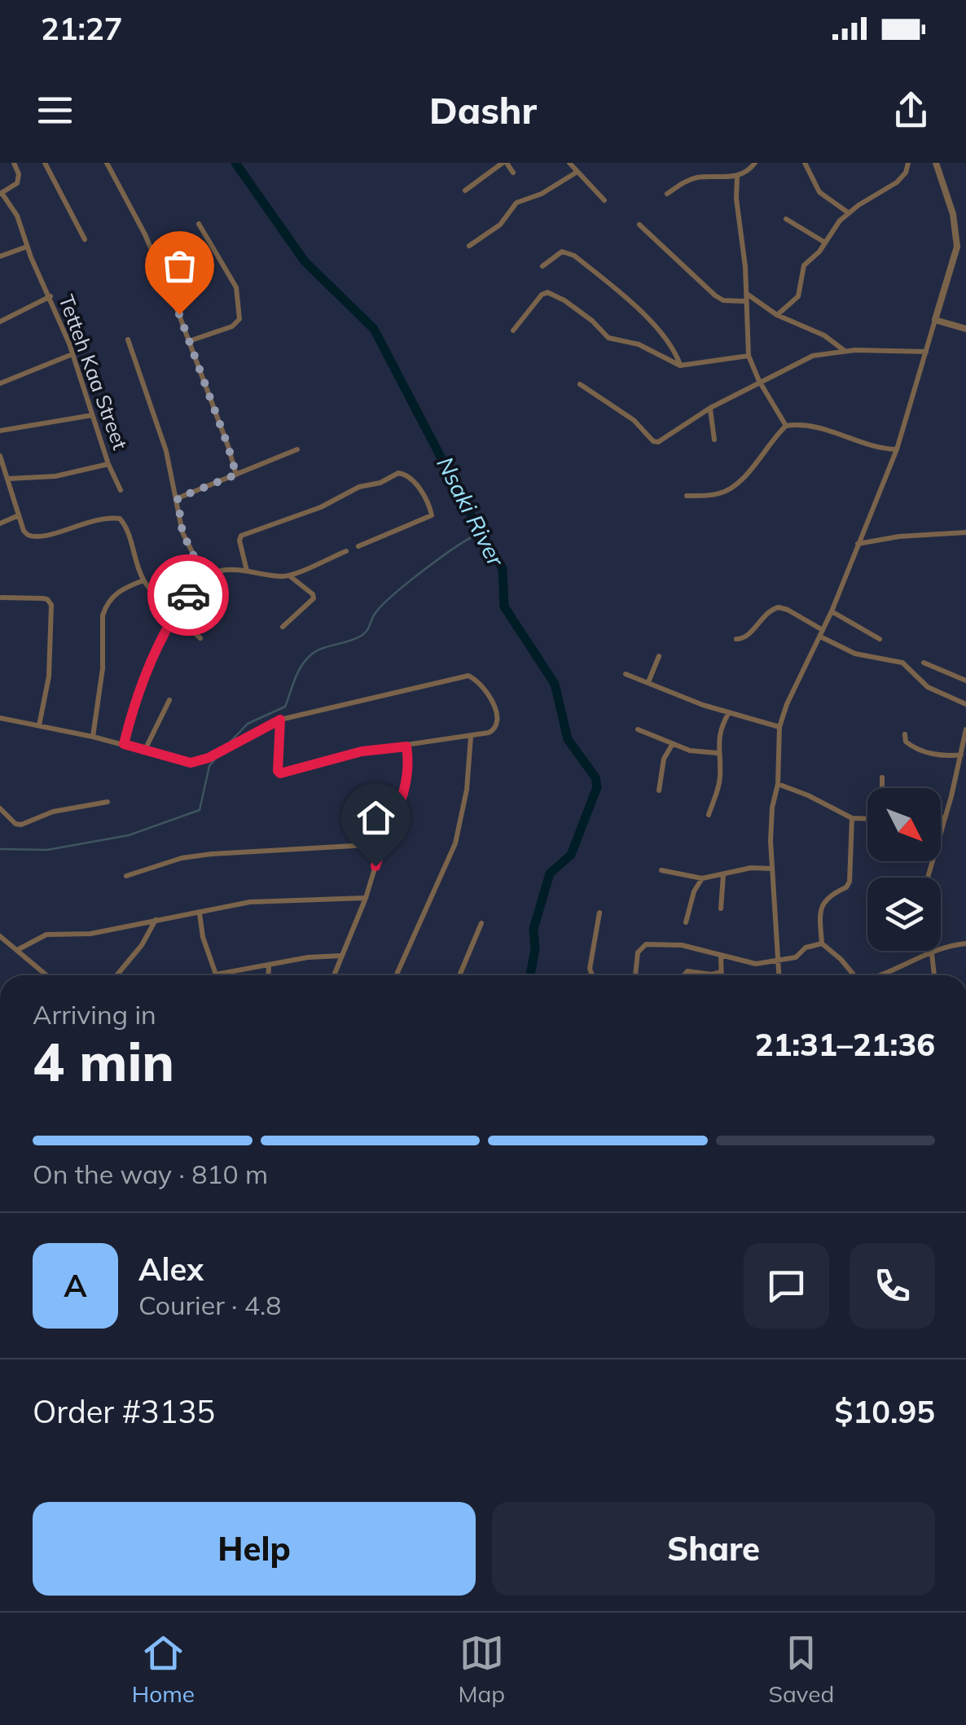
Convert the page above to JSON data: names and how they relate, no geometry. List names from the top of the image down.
{
  "streets": {
    "street": ["Tetteh Kaa Street"]
  },
  "water": ["Nsaki River"],
  "north": "bottom right",
  "page": {
    "status": "21:27",
    "header": "Dashr",
    "heading": ["4 min", "Arriving in", "21:31–21:36"],
    "panel": [
      "Alex",
      "Courier · 4.8",
      "Order #3135",
      "$10.95"
    ],
    "bar": "On the way · 810 m",
    "round": "A",
    "buttons": ["Help", "Share"],
    "tabs": ["Home", "Map", "Saved"]
  }
}
